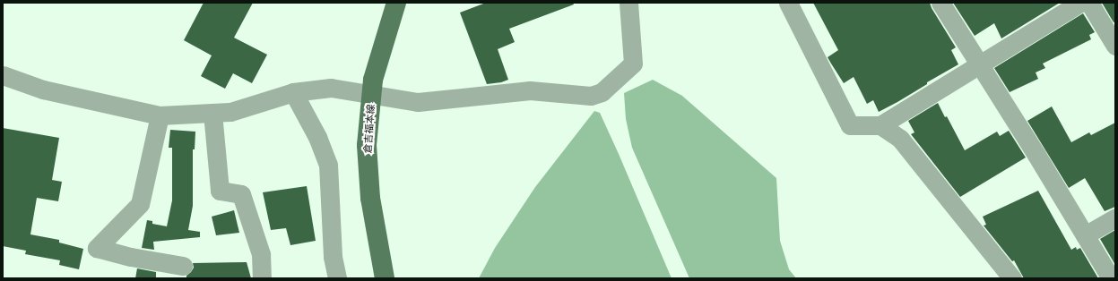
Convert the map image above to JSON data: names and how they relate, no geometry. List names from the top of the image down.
{
  "streets": {
    "main road": ["倉吉福本線"]
  }
}
